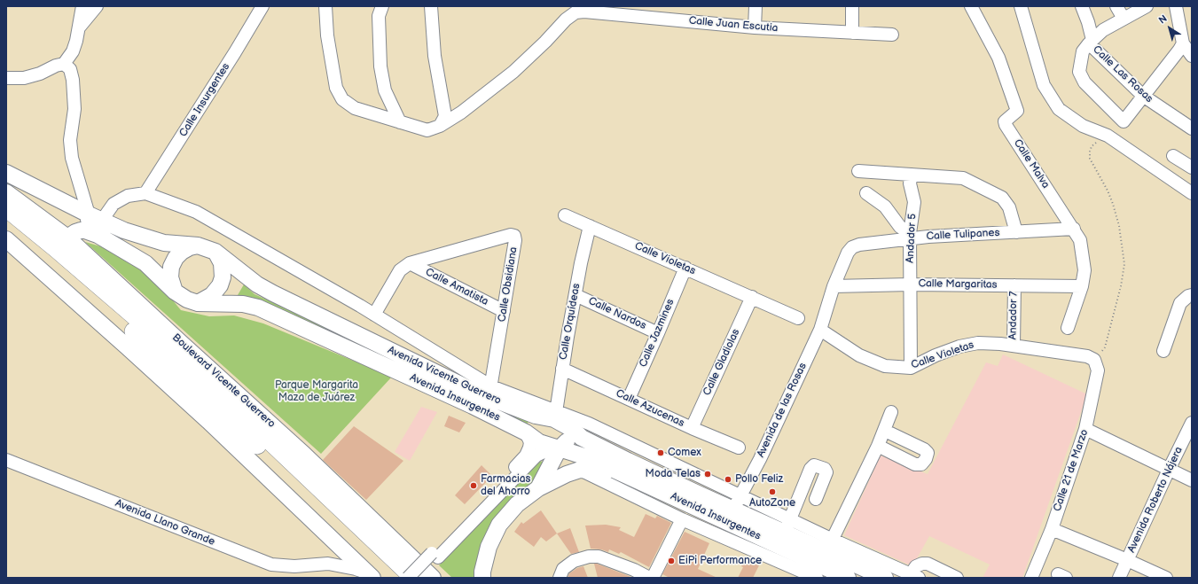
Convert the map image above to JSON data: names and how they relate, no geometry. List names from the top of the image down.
{
  "streets": {
    "highway": ["Boulevard Vicente Guerrero"],
    "main road": ["Avenida Vicente Guerrero", "Avenida Insurgentes"],
    "street": [
      "Calle Juan Escutia",
      "Calle Las Rosas",
      "Calle Insurgentes",
      "Calle Malva",
      "Calle Tulipanes",
      "Andador 5",
      "Calle Violetas",
      "Calle Obsidiana",
      "Calle Margaritas",
      "Calle Amatista",
      "Calle Nardos",
      "Andador 7",
      "Calle Orquídeas",
      "Calle Jazmines",
      "Calle Gladiolas",
      "Calle Azucenas",
      "Avenida de las Rosas",
      "Calle 21 de Marzo",
      "Avenida Roberto Nájera",
      "Avenida Llano Grande"
    ]
  },
  "crossings": [
    ["Calle Malva", "Calle Tulipanes"],
    ["Calle Malva", "Calle Margaritas"],
    ["Calle Tulipanes", "Andador 5"],
    ["Calle Tulipanes", "Avenida de las Rosas"],
    ["Andador 5", "Calle Violetas"],
    ["Andador 5", "Calle Margaritas"],
    ["Calle Violetas", "Andador 7"],
    ["Calle Violetas", "Calle Orquídeas"],
    ["Calle Violetas", "Calle Jazmines"],
    ["Calle Violetas", "Calle Gladiolas"],
    ["Calle Violetas", "Avenida de las Rosas"],
    ["Calle Violetas", "Calle 21 de Marzo"],
    ["Calle Obsidiana", "Calle Amatista"],
    ["Calle Obsidiana", "Avenida Vicente Guerrero"],
    ["Calle Margaritas", "Andador 7"],
    ["Calle Margaritas", "Avenida de las Rosas"],
    ["Calle Nardos", "Calle Orquídeas"],
    ["Calle Nardos", "Calle Jazmines"],
    ["Calle Orquídeas", "Avenida Vicente Guerrero"],
    ["Calle Orquídeas", "Calle Azucenas"],
    ["Calle Jazmines", "Calle Azucenas"],
    ["Calle Gladiolas", "Calle Azucenas"],
    ["Avenida Vicente Guerrero", "Avenida Insurgentes"],
    ["Avenida Vicente Guerrero", "Avenida de las Rosas"]
  ],
  "parks": ["Parque Margarita Maza de Juárez"],
  "places": [
    "Comex",
    "Moda Telas",
    "Pollo Feliz",
    "Farmacias del Ahorro",
    "AutoZone",
    "EiPi Performance"
  ],
  "north": "top left"
}
